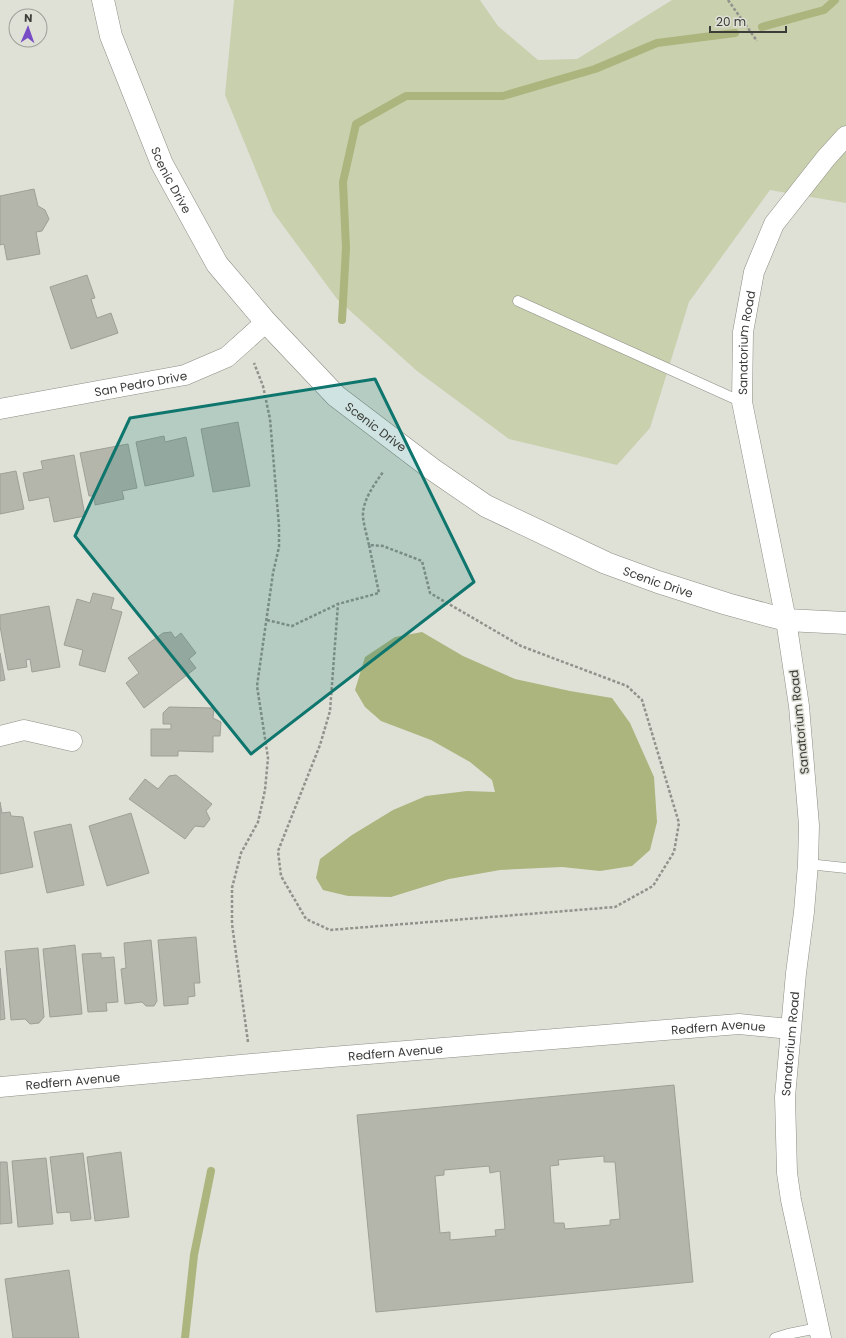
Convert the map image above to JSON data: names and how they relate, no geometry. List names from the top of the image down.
{
  "streets": {
    "street": [
      "Scenic Drive",
      "Sanatorium Road",
      "San Pedro Drive",
      "Redfern Avenue"
    ]
  },
  "crossings": [
    ["Scenic Drive", "Sanatorium Road"],
    ["Scenic Drive", "San Pedro Drive"],
    ["Sanatorium Road", "Redfern Avenue"]
  ],
  "scale_bar": "20 m",
  "north": "top"
}
